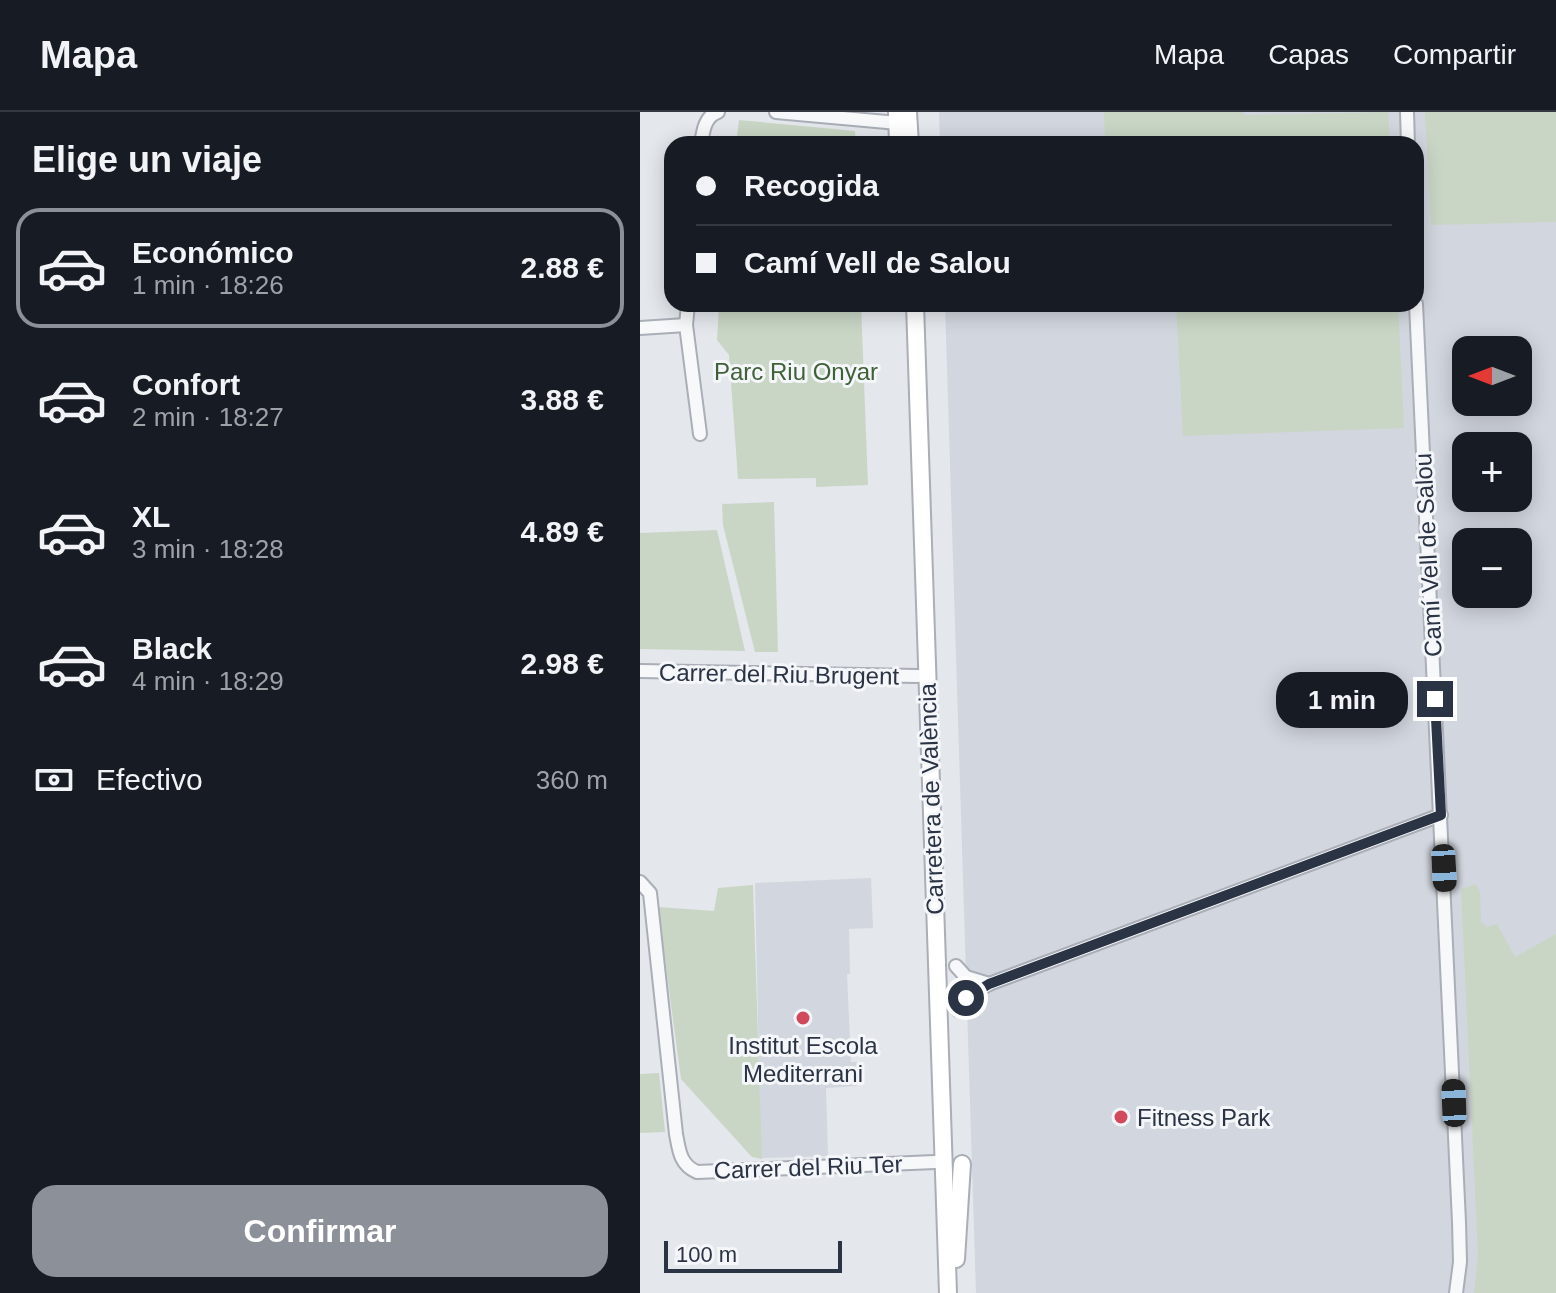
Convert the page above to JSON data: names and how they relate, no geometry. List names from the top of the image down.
{
  "streets": {
    "main road": ["Carretera de València"],
    "street": ["Camí Vell de Salou", "Carrer del Riu Brugent", "Carrer del Riu Ter"]
  },
  "crossings": [
    ["Carrer del Riu Brugent", "Carretera de València"],
    ["Carretera de València", "Carrer del Riu Ter"]
  ],
  "parks": ["Parc Riu Onyar"],
  "places": ["Institut Escola Mediterrani", "Fitness Park"],
  "scale_bar": "100 m",
  "north": "left",
  "page": {
    "header": "Mapa",
    "nav": ["Mapa", "Capas", "Compartir"],
    "heading": "Elige un viaje",
    "banner": ["Recogida", "Camí Vell de Salou"],
    "list": [
      {
        "name": "Económico",
        "note": "1 min · 18:26",
        "value": "2.88 €"
      },
      {
        "name": "Confort",
        "note": "2 min · 18:27",
        "value": "3.88 €"
      },
      {
        "name": "XL",
        "note": "3 min · 18:28",
        "value": "4.89 €"
      },
      {
        "name": "Black",
        "note": "4 min · 18:29",
        "value": "2.98 €"
      }
    ],
    "map_buttons": ["+", "−"],
    "bubble": "1 min",
    "pay": ["Efectivo", "360 m"],
    "buttons": "Confirmar",
    "scale": "100 m"
  }
}
